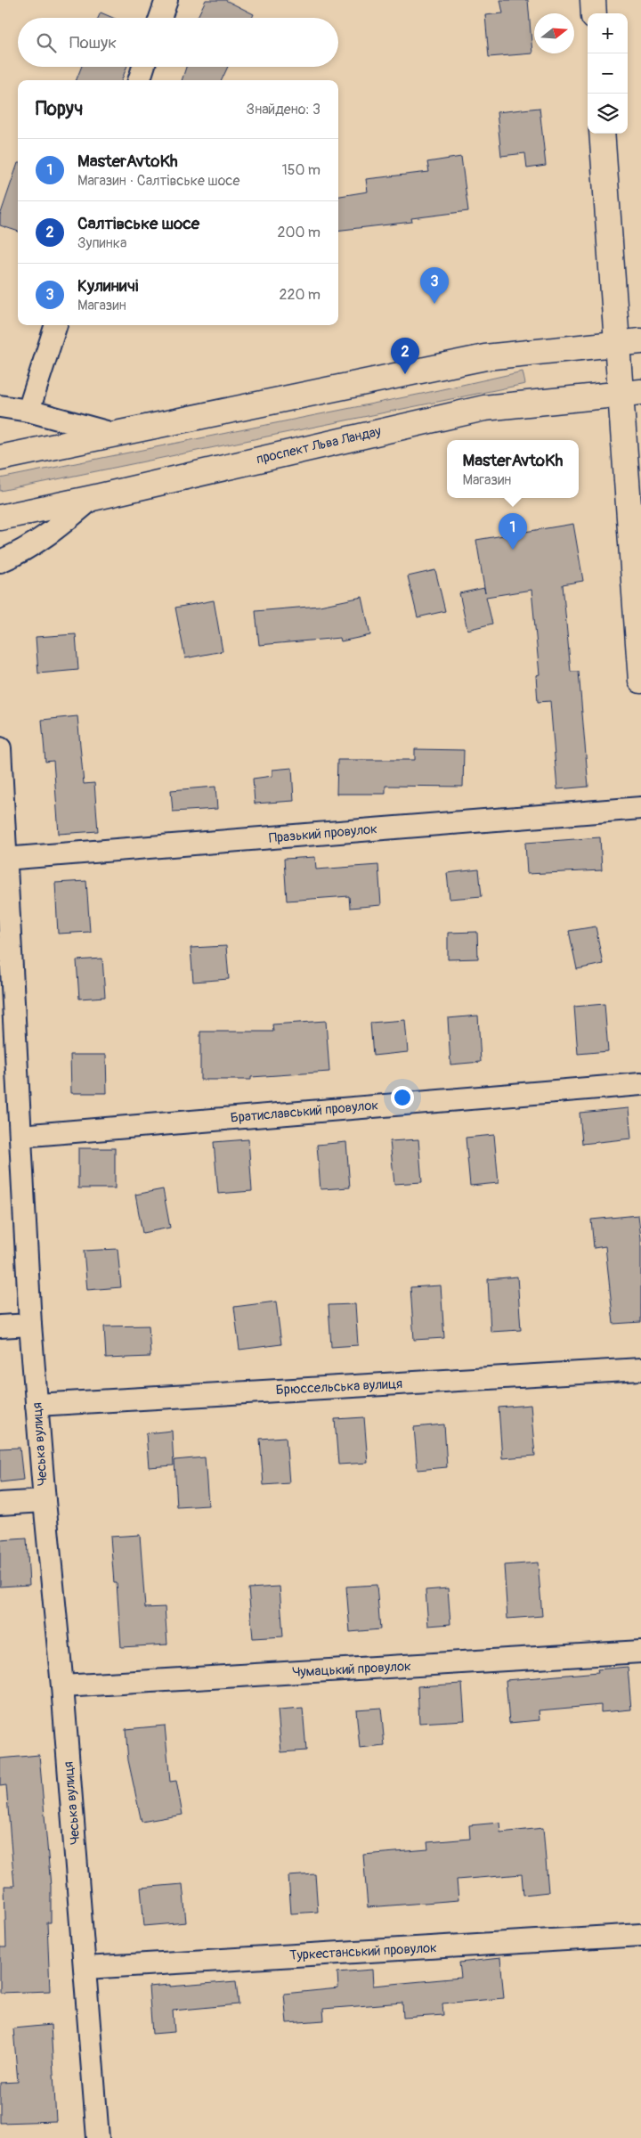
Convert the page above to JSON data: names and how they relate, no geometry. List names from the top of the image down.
{
  "streets": {
    "main road": ["проспект Льва Ландау"],
    "street": [
      "Празький провулок",
      "Братиславський провулок",
      "Брюссельська вулиця",
      "Чеська вулиця",
      "Чумацький провулок",
      "Туркестанський провулок"
    ]
  },
  "crossings": [
    ["Празький провулок", "Чеська вулиця"],
    ["Братиславський провулок", "Чеська вулиця"],
    ["Брюссельська вулиця", "Чеська вулиця"],
    ["Чеська вулиця", "Чумацький провулок"],
    ["Чеська вулиця", "Туркестанський провулок"]
  ],
  "north": "right",
  "page": {
    "map_buttons": ["+", "−"],
    "search": "Пошук",
    "heading": ["Поруч", "Знайдено: 3"],
    "list": [
      {
        "mark": "1",
        "name": "MasterAvtoKh",
        "note": "Магазин · Салтівське шосе",
        "value": "150 m"
      },
      {
        "mark": "2",
        "name": "Салтівське шосе",
        "note": "Зупинка",
        "value": "200 m"
      },
      {
        "mark": "3",
        "name": "Кулиничі",
        "note": "Магазин",
        "value": "220 m"
      }
    ],
    "pins": ["3", "2", "1"],
    "popup": ["MasterAvtoKh", "Магазин"]
  }
}
